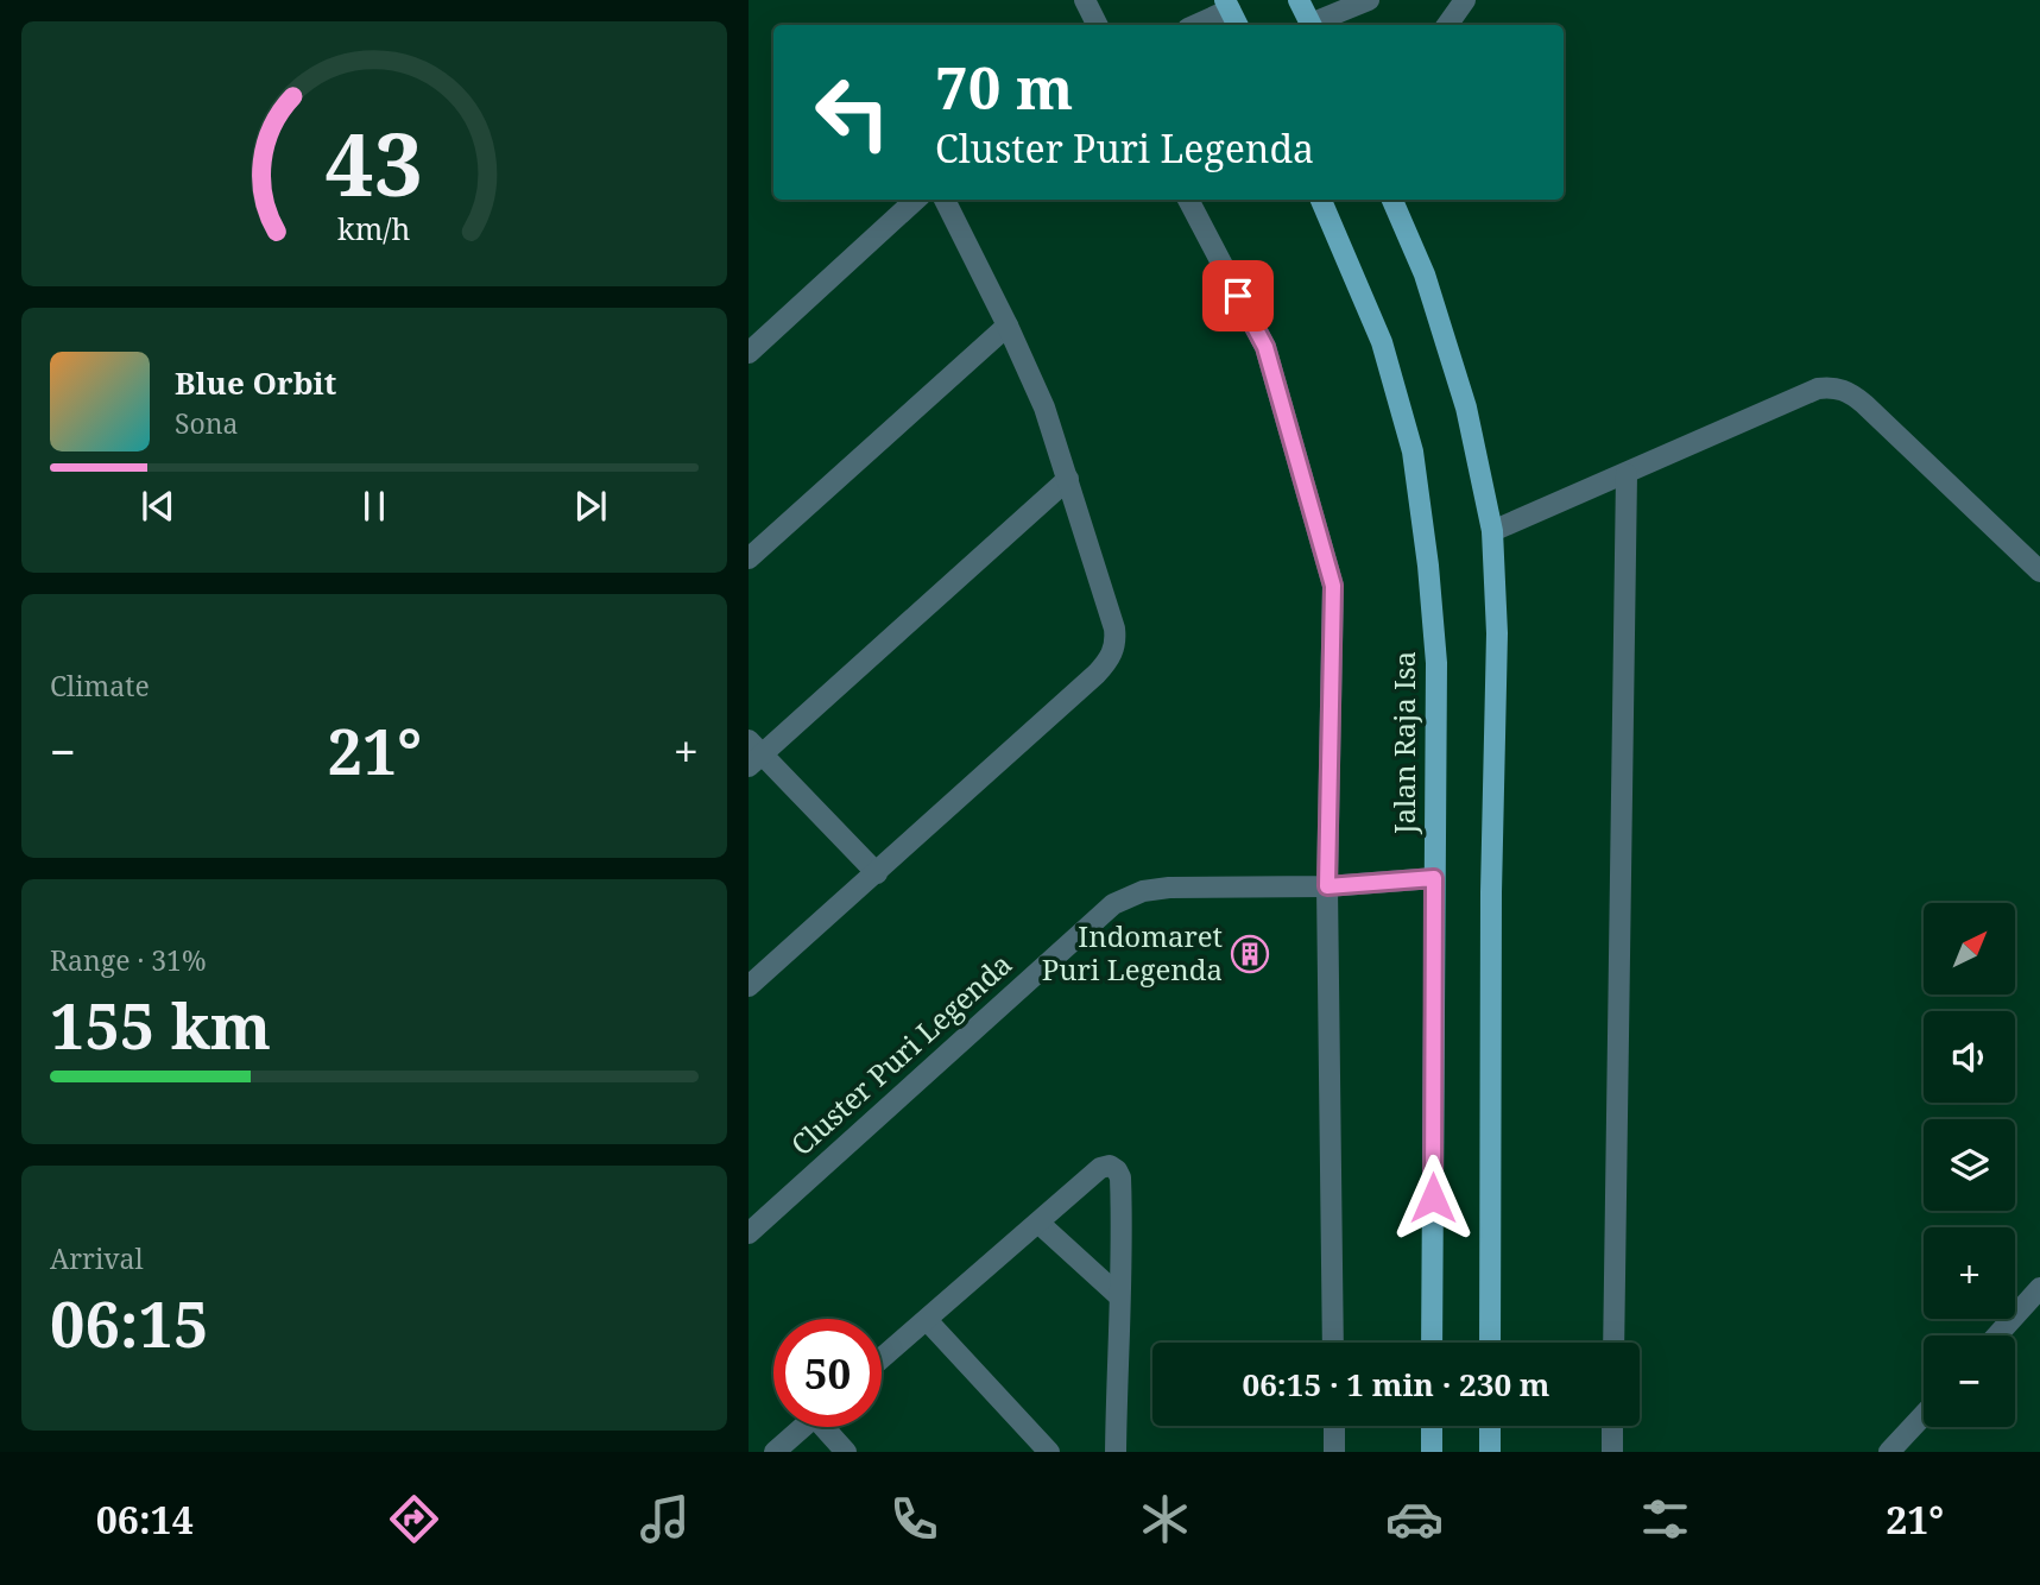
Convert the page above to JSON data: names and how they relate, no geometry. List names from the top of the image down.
{
  "streets": {
    "main road": ["Jalan Raja Isa"],
    "street": ["Cluster Puri Legenda"]
  },
  "crossings": [
    ["Jalan Raja Isa", "Cluster Puri Legenda"]
  ],
  "places": {
    "building": ["Indomaret Puri Legenda"]
  },
  "north": "top right",
  "page": {
    "turn": ["70 m", "Cluster Puri Legenda"],
    "song": ["Blue Orbit", "Sona"],
    "tile": [
      "Climate",
      ["Range · 31%", "155 km"],
      ["Arrival", "06:15"]
    ],
    "heat": ["−", "21°", "+"],
    "map_buttons": ["+", "−"],
    "limit": "50",
    "trip": "06:15 · 1 min · 230 m",
    "tabs": ["06:14", "21°"],
    "gauge": ["43", "km/h"]
  }
}
